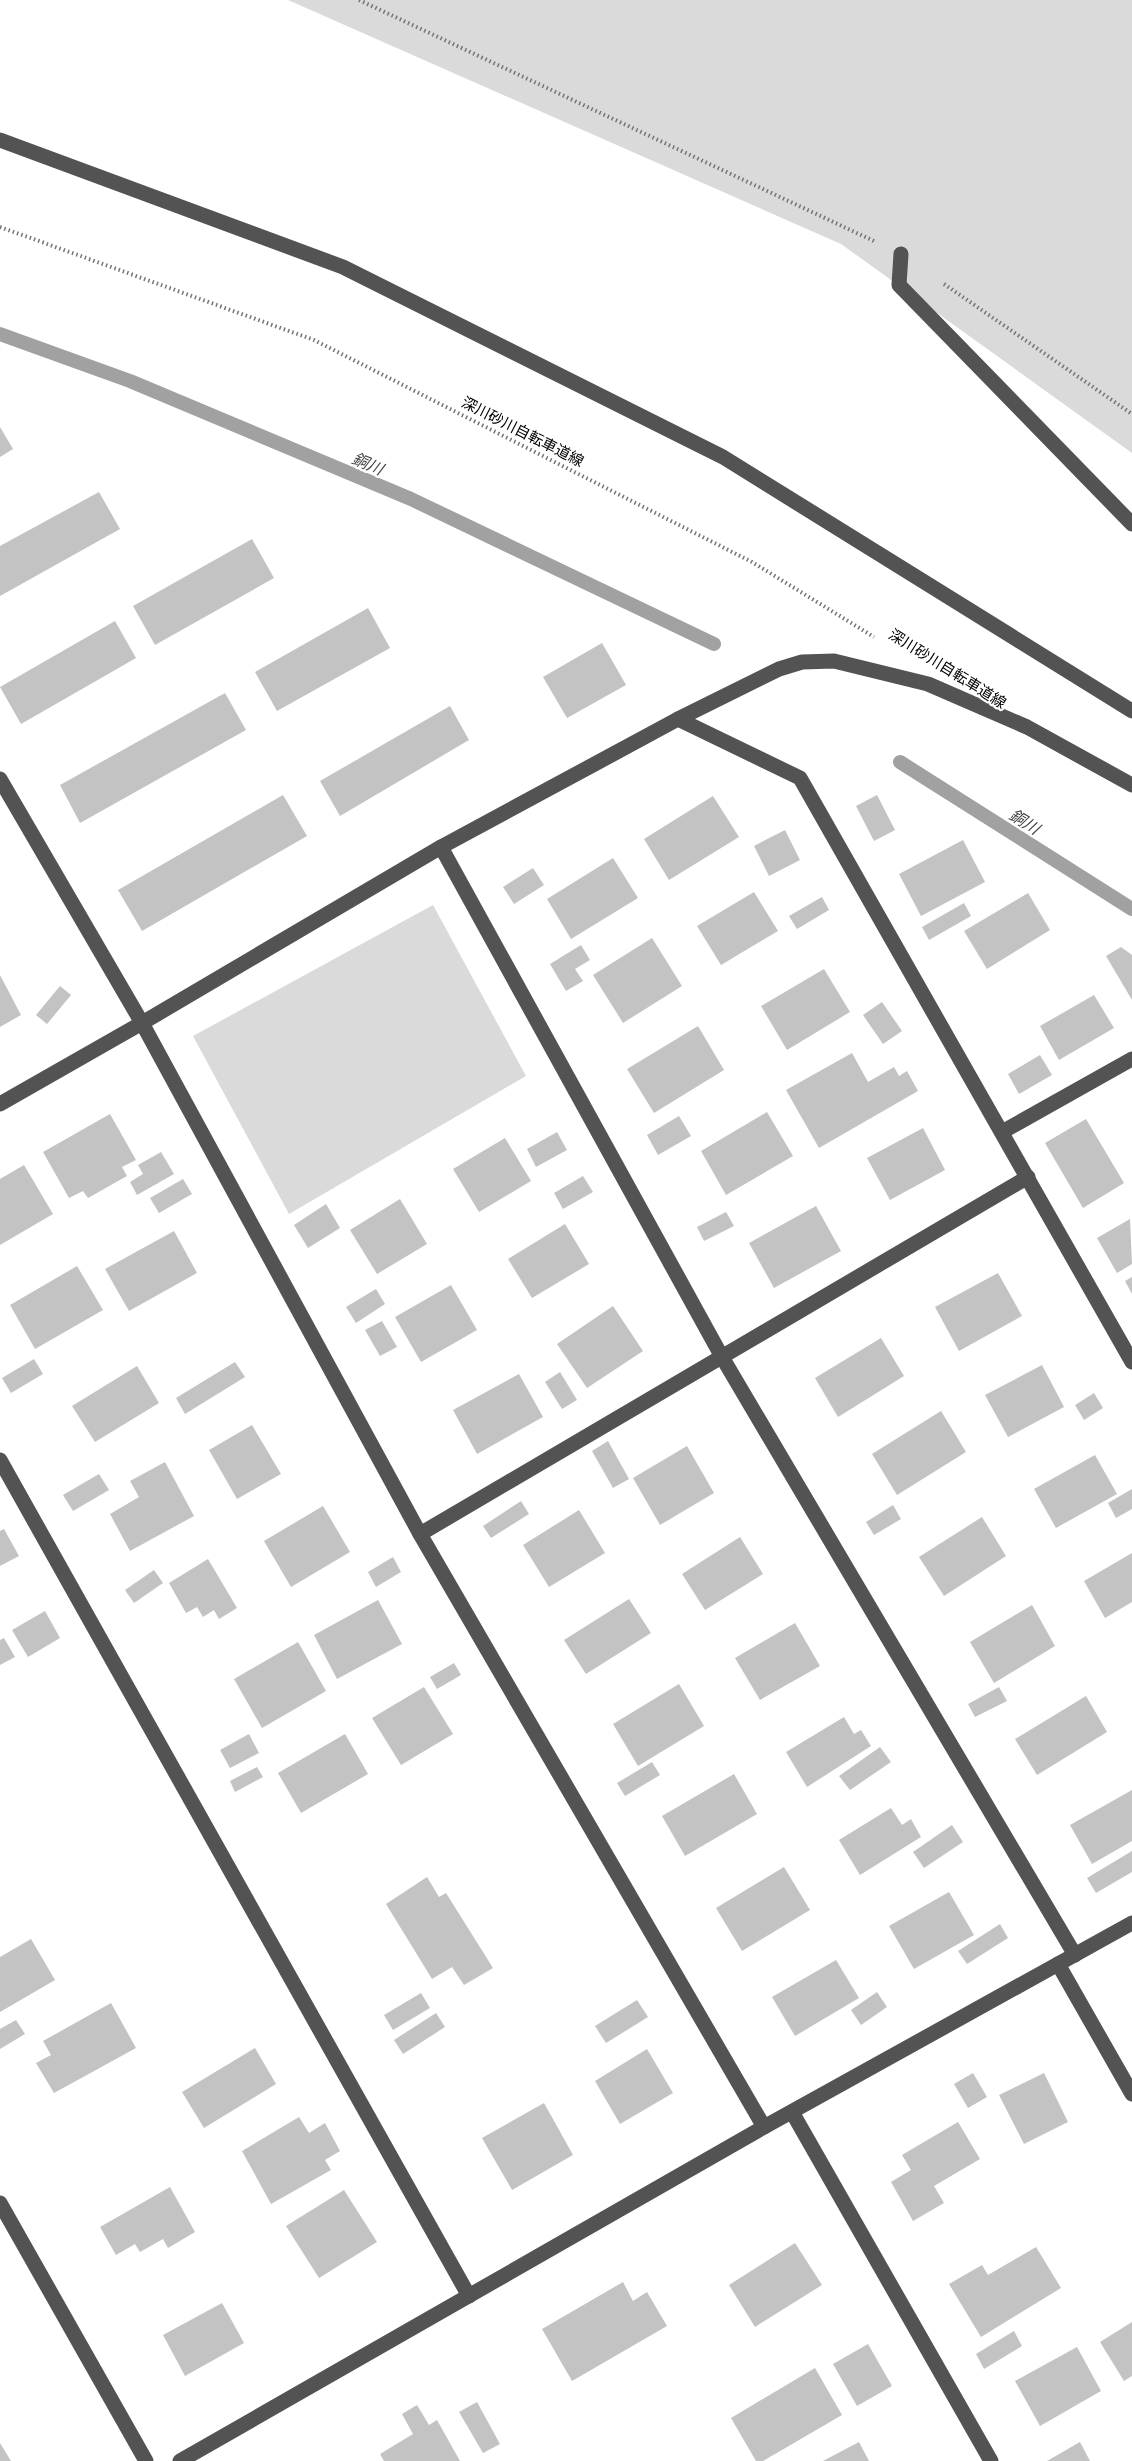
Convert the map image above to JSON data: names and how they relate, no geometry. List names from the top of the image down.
{
  "streets": {
    "path": ["深川砂川自転車道線"]
  },
  "water": ["銅川"]
}
